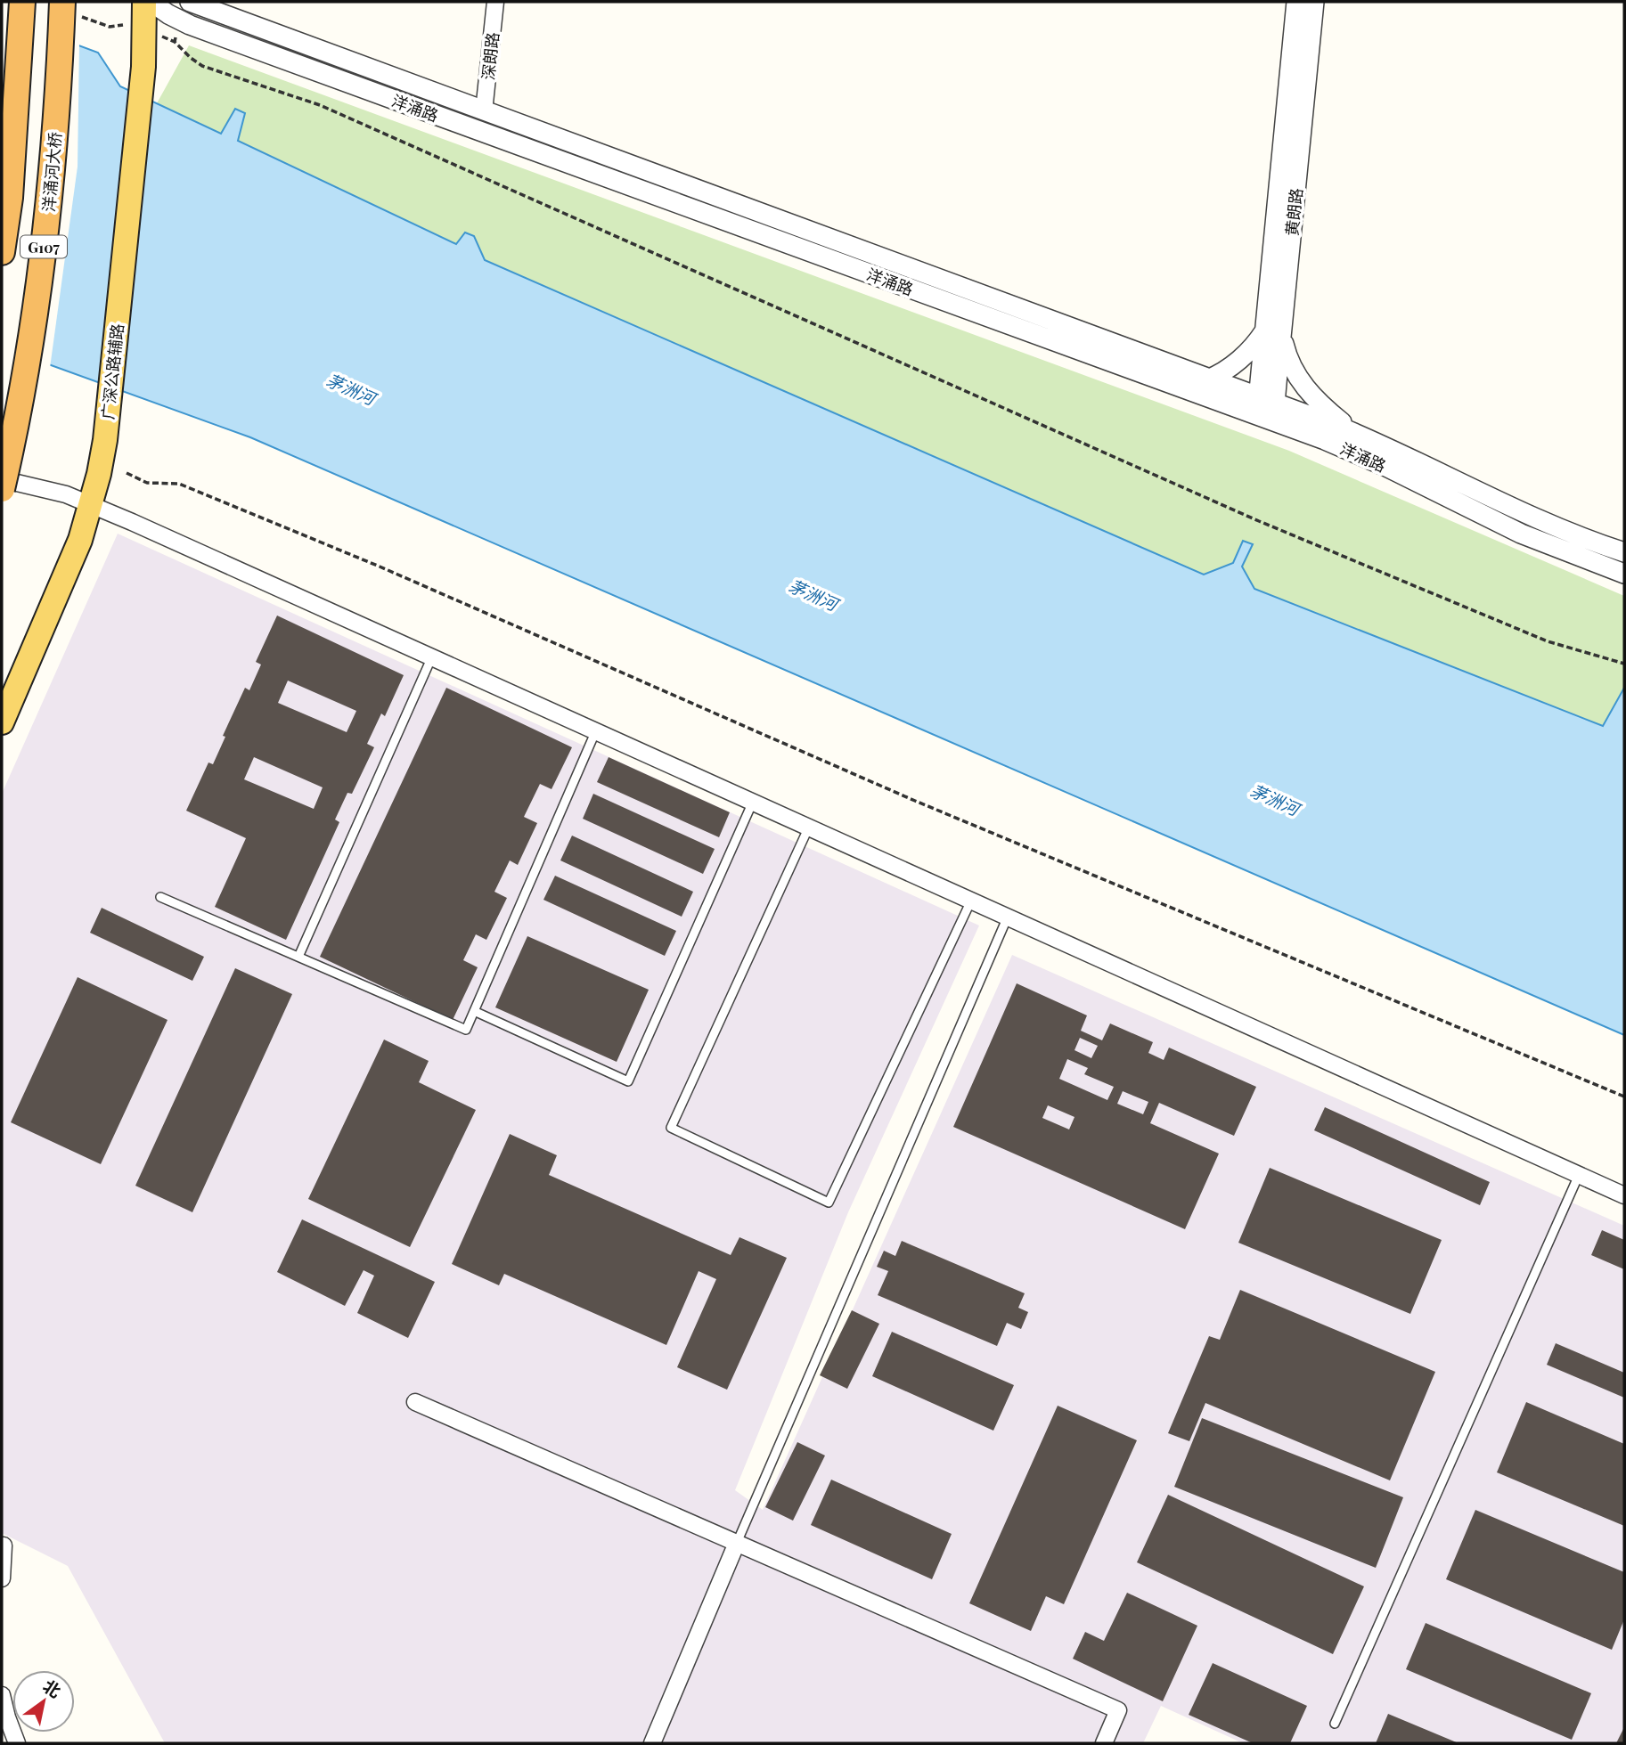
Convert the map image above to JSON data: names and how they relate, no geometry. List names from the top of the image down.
{
  "streets": {
    "highway": ["洋涌河大桥", "G107"],
    "main road": ["广深公路辅路"],
    "street": ["深朗路", "洋涌路", "黄朗路"]
  },
  "crossings": [
    ["深朗路", "洋涌路"],
    ["洋涌路", "黄朗路"]
  ],
  "water": ["茅洲河"],
  "north": "top right"
}
